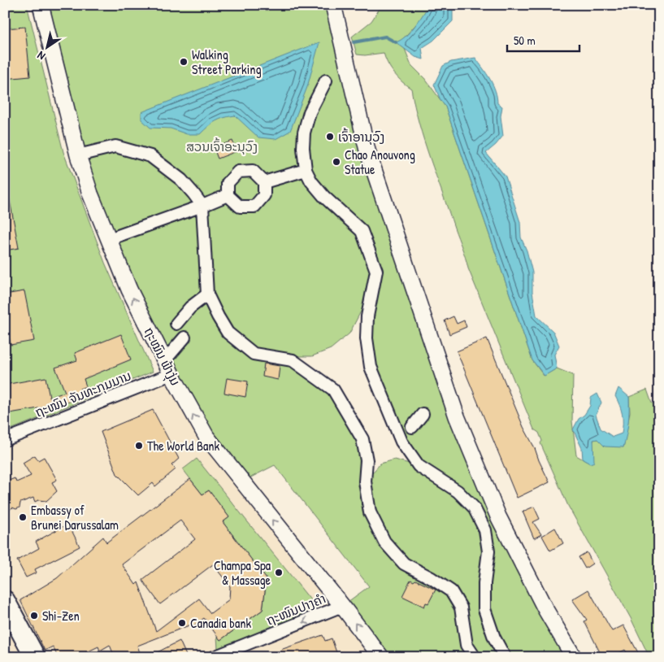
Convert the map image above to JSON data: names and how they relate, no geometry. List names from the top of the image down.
{
  "streets": {
    "street": ["ຖະໝົນ ຟ້າງຸ່ມ", "ຖະໜົນ ຈັນທະກຸມມານ", "ຖະໜົນປາງຄໍາ"]
  },
  "crossings": [
    ["ຖະໝົນ ຟ້າງຸ່ມ", "ຖະໜົນ ຈັນທະກຸມມານ"],
    ["ຖະໝົນ ຟ້າງຸ່ມ", "ຖະໜົນປາງຄໍາ"]
  ],
  "one_way": ["ຖະໜົນປາງຄໍາ"],
  "parks": ["ສວນເຈົ້າອະນຸວົງ"],
  "places": [
    "Walking Street Parking",
    "ເຈົ້າອານຸວົງ",
    "Chao Anouvong Statue",
    "The World Bank",
    "Embassy of Brunei Darussalam",
    "Champa Spa & Massage",
    "Shi-Zen",
    "Canadia bank"
  ],
  "scale_bar": "50 m",
  "north": "bottom left"
}
